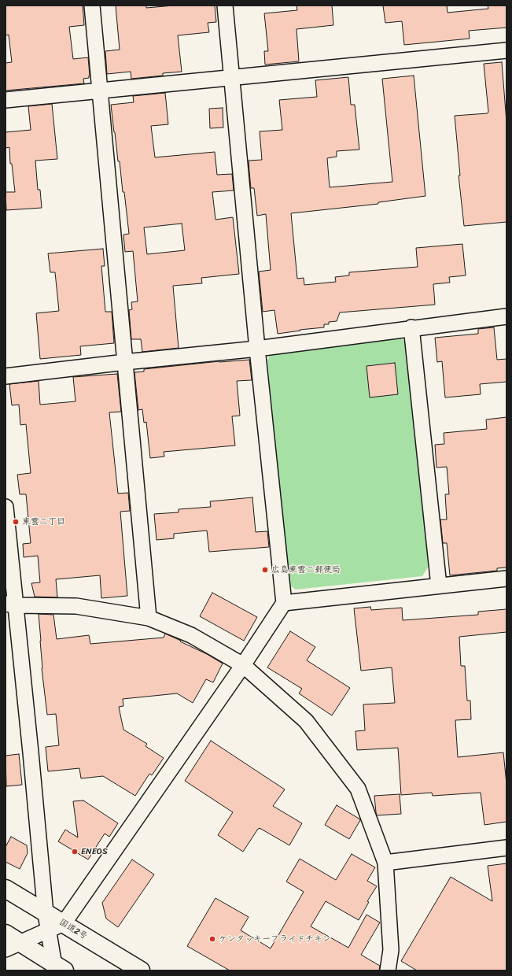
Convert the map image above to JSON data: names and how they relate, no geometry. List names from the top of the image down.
{
  "streets": {
    "highway": ["国道2号"]
  },
  "places": [
    "東雲二丁目",
    "広島東雲二郵便局",
    "ENEOS",
    "ケンタッキーフライドチキン"
  ]
}
